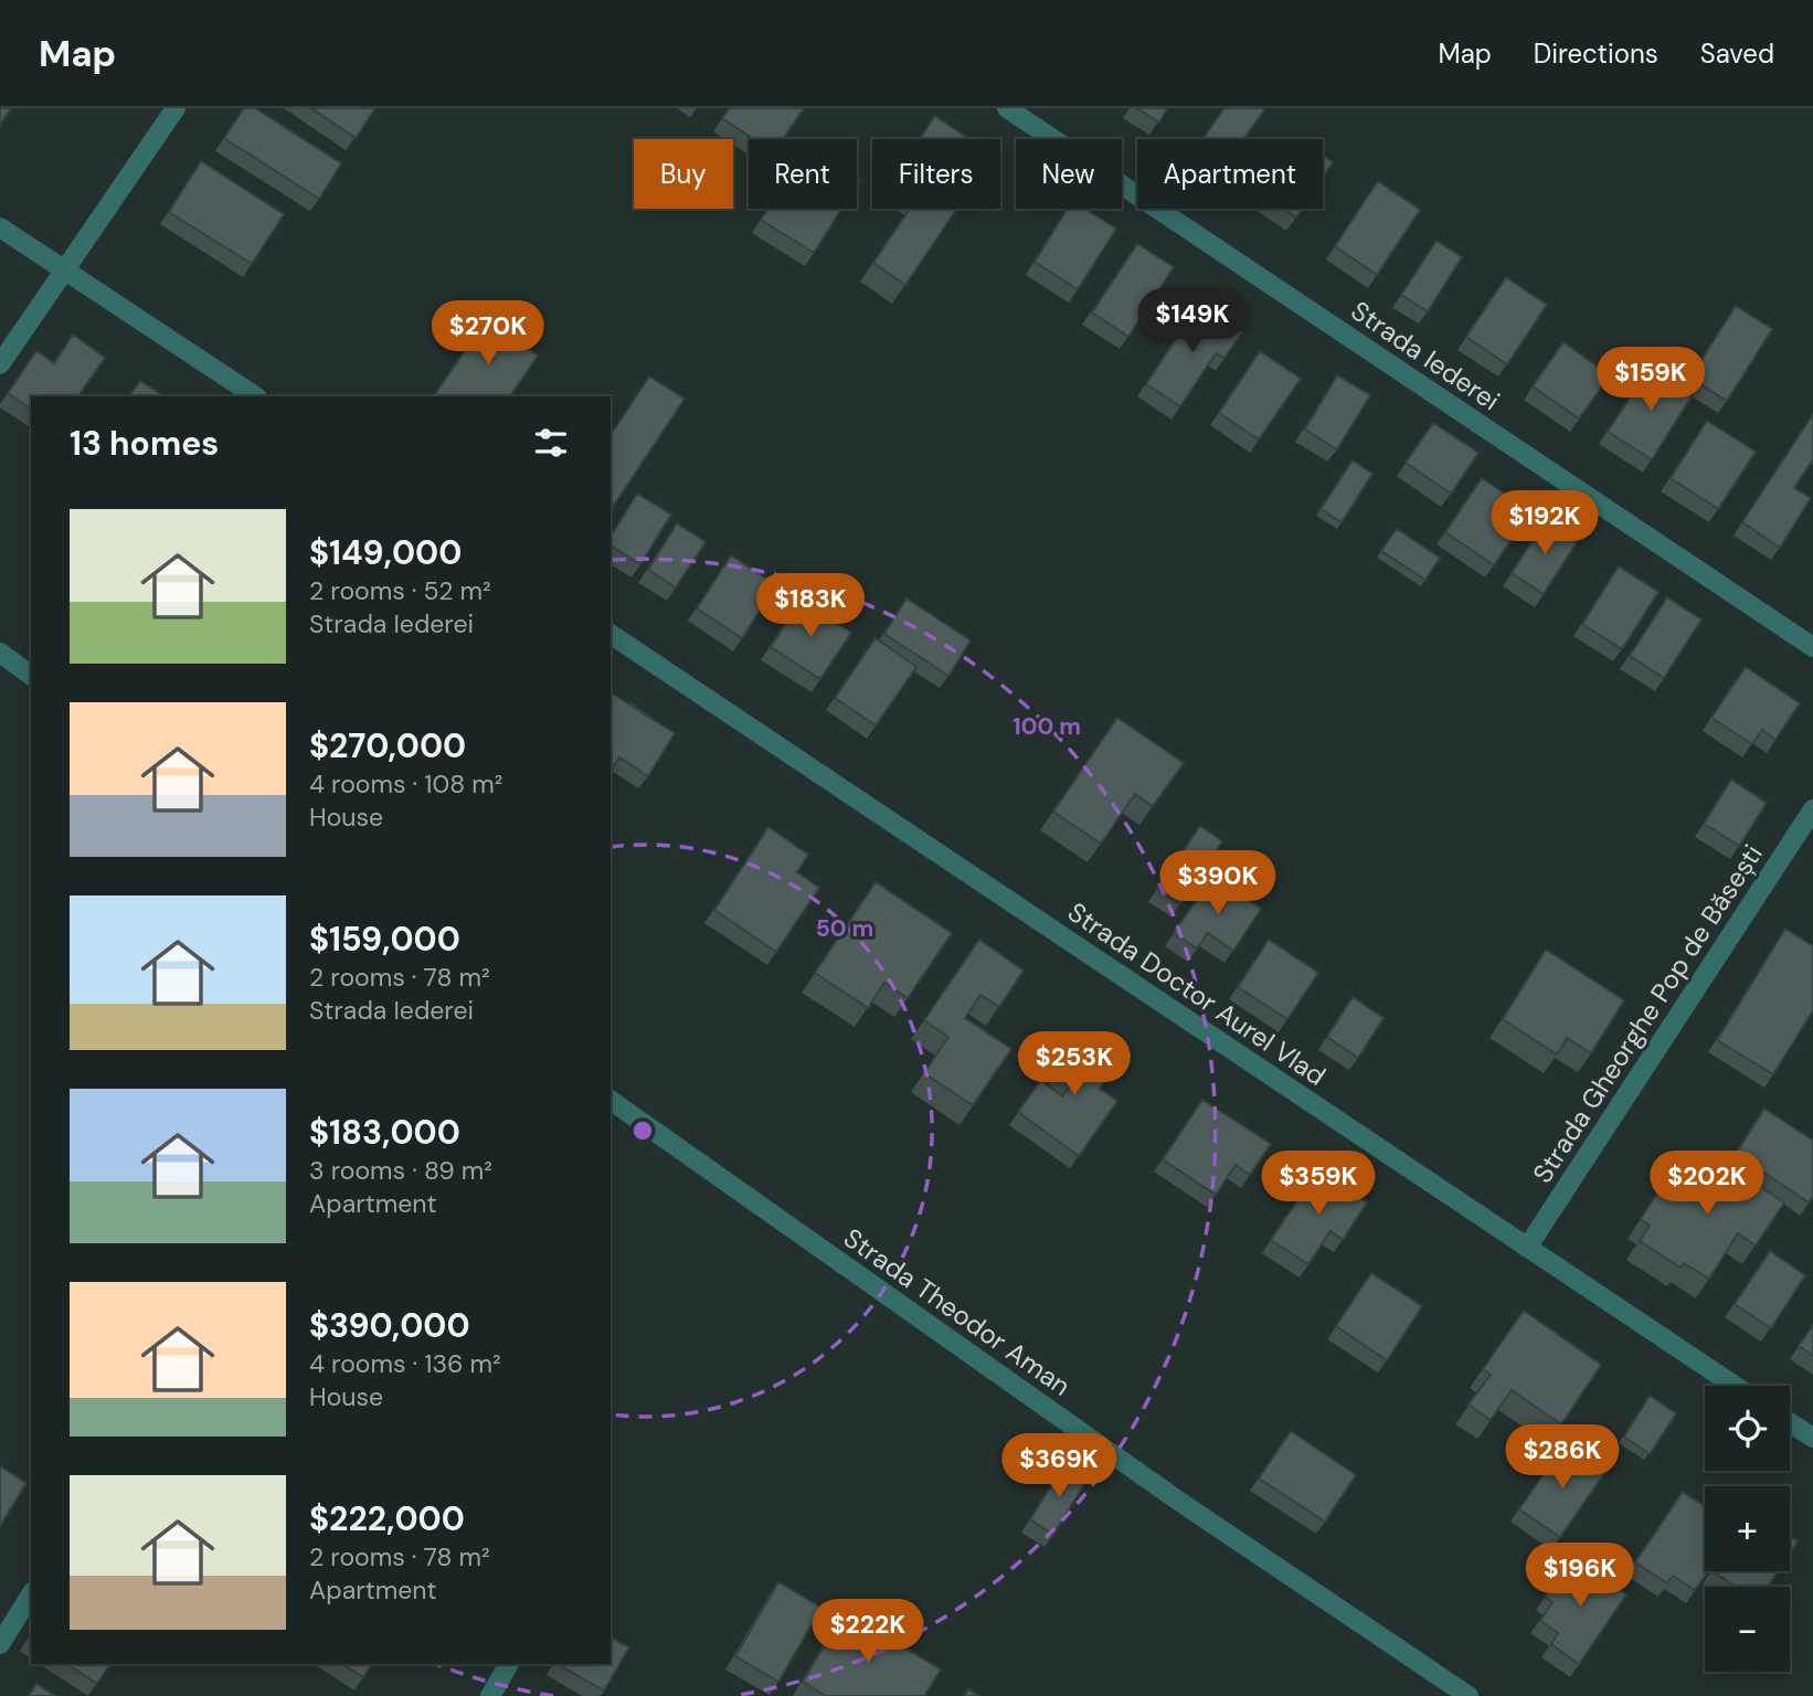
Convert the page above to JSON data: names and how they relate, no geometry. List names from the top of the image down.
{
  "streets": {
    "street": [
      "Strada Iederei",
      "Strada Doctor Aurel Vlad",
      "Strada Gheorghe Pop de Băsești",
      "Strada Theodor Aman"
    ]
  },
  "crossings": [
    ["Strada Doctor Aurel Vlad", "Strada Gheorghe Pop de Băsești"]
  ],
  "page": {
    "header": "Map",
    "nav": ["Map", "Directions", "Saved"],
    "chip": [
      "Buy",
      "Rent",
      "Filters",
      "New",
      "Apartment"
    ],
    "price": [
      "$149K",
      "$270K",
      "$159K",
      "$192K",
      "$183K",
      "$390K",
      "$253K",
      "$359K",
      "$202K",
      "$286K",
      "$369K",
      "$196K",
      "$222K"
    ],
    "heading": "13 homes",
    "list": [
      {
        "name": "$149,000",
        "note": "2 rooms · 52 m² · Strada Iederei"
      },
      {
        "name": "$270,000",
        "note": "4 rooms · 108 m² · House"
      },
      {
        "name": "$159,000",
        "note": "2 rooms · 78 m² · Strada Iederei"
      },
      {
        "name": "$183,000",
        "note": "3 rooms · 89 m² · Apartment"
      },
      {
        "name": "$390,000",
        "note": "4 rooms · 136 m² · House"
      },
      {
        "name": "$222,000",
        "note": "2 rooms · 78 m² · Apartment"
      }
    ],
    "map_buttons": ["+", "−"]
  },
  "rings": ["100 m", "50 m"]
}
